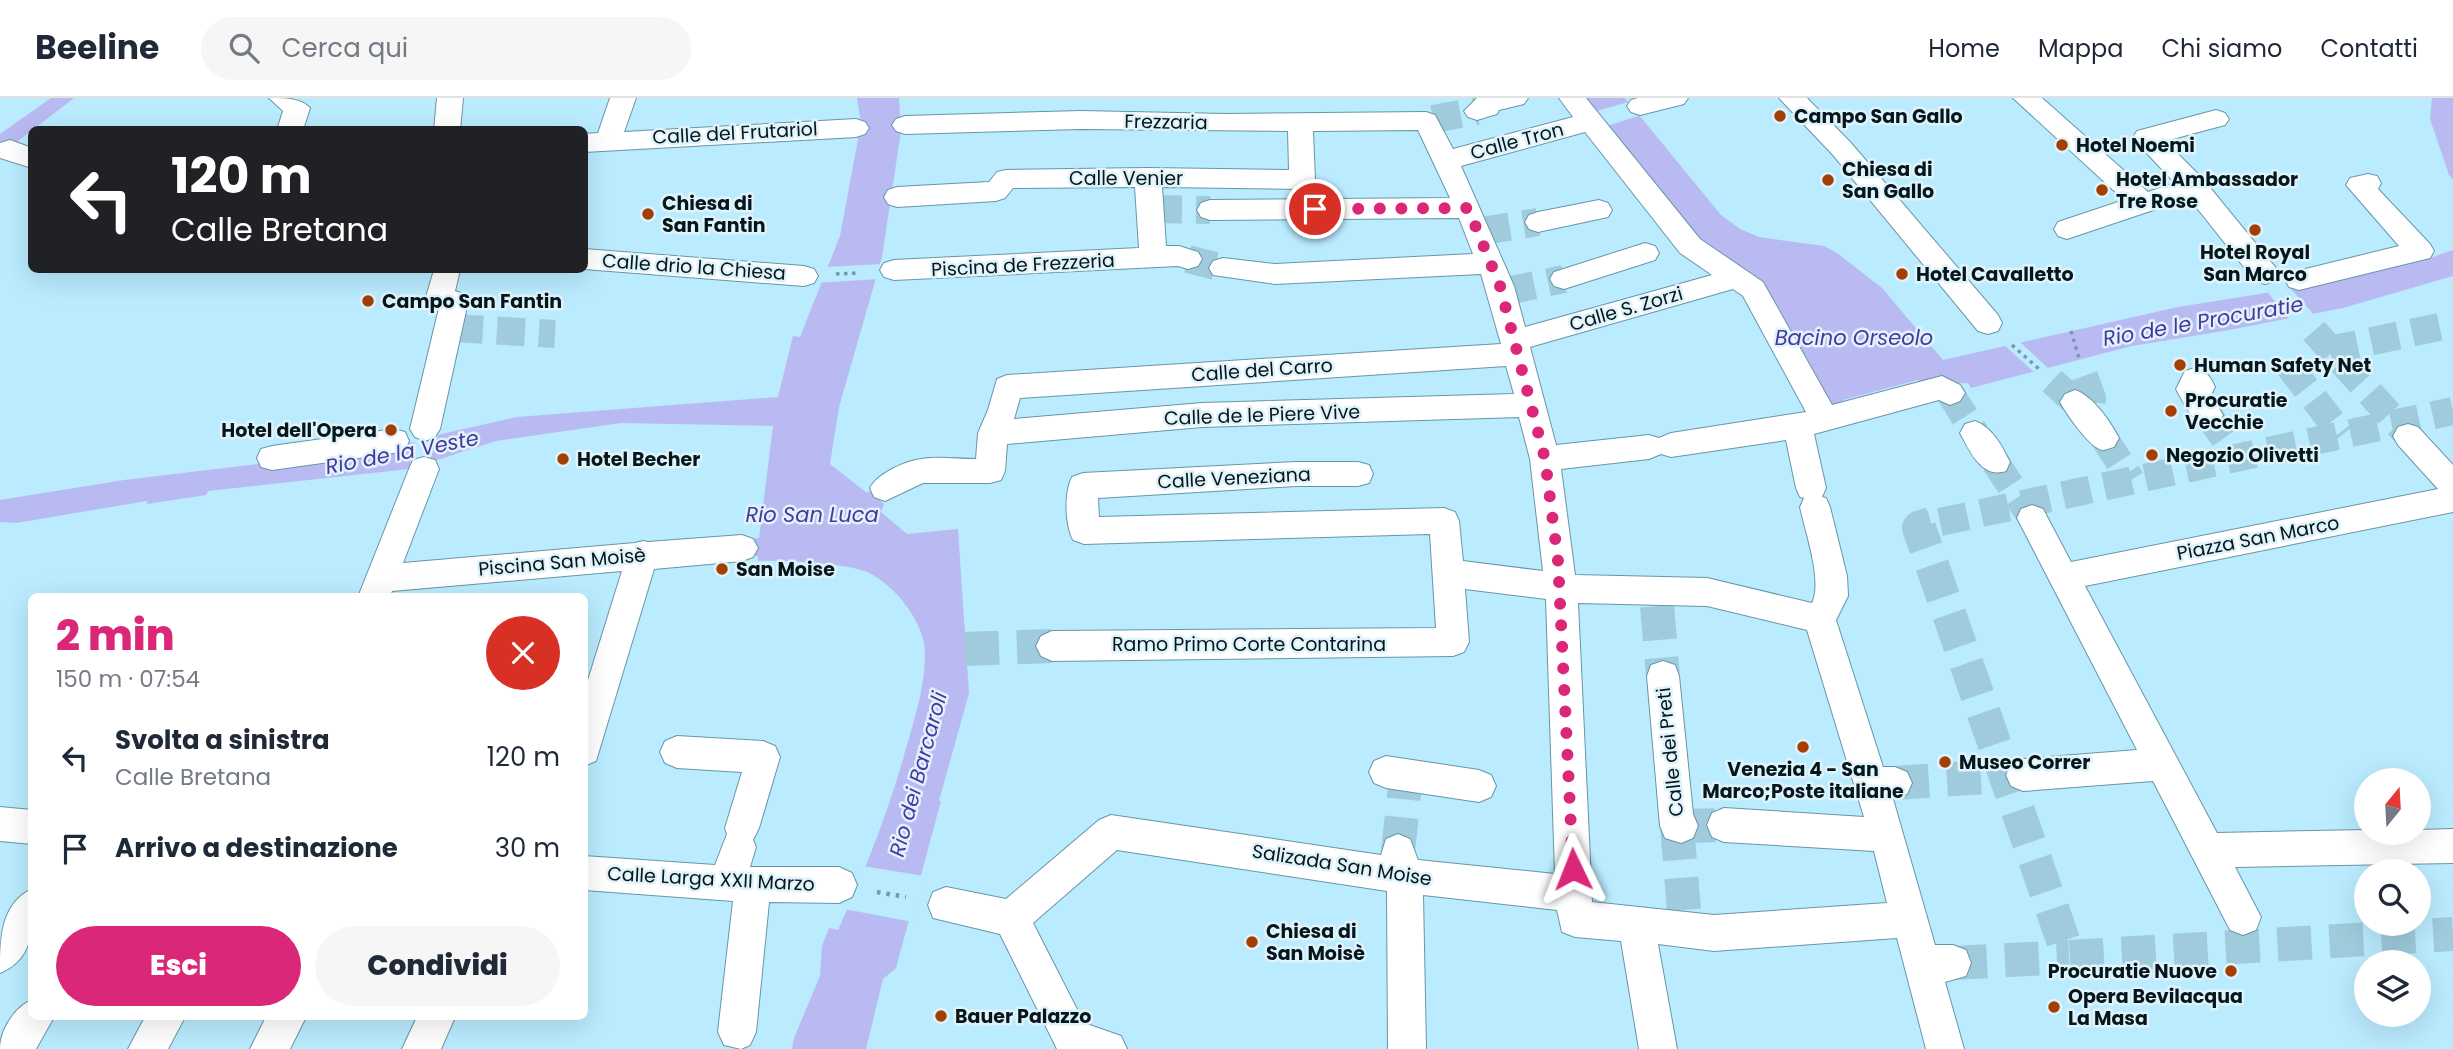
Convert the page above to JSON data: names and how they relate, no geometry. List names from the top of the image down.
{
  "streets": {
    "street": [
      "Frezzaria",
      "Calle del Frutariol",
      "Calle Tron",
      "Calle Venier",
      "Piscina de Frezzeria",
      "Calle drio la Chiesa",
      "Calle S. Zorzi",
      "Calle del Carro",
      "Calle de le Piere Vive",
      "Calle Veneziana",
      "Piazza San Marco",
      "Piscina San Moisè",
      "Ramo Primo Corte Contarina",
      "Calle dei Preti",
      "Salizada San Moise",
      "Calle Larga XXII Marzo"
    ]
  },
  "crossings": [
    ["Frezzaria", "Calle Tron"],
    ["Frezzaria", "Calle Venier"],
    ["Frezzaria", "Calle S. Zorzi"],
    ["Frezzaria", "Calle del Carro"],
    ["Frezzaria", "Calle de le Piere Vive"],
    ["Frezzaria", "Salizada San Moise"],
    ["Calle S. Zorzi", "Calle del Carro"],
    ["Calle del Carro", "Calle de le Piere Vive"],
    ["Calle Veneziana", "Ramo Primo Corte Contarina"]
  ],
  "water": [
    "Rio de le Procuratie",
    "Bacino Orseolo",
    "Rio de la Veste",
    "Rio San Luca",
    "Rio dei Barcaroli"
  ],
  "places": [
    "Campo San Gallo",
    "Hotel Noemi",
    "Chiesa di San Gallo",
    "Hotel Ambassador Tre Rose",
    "Chiesa di San Fantin",
    "Hotel Royal San Marco",
    "Hotel Cavalletto",
    "Campo San Fantin",
    "Human Safety Net",
    "Procuratie Vecchie",
    "Hotel dell'Opera",
    "Negozio Olivetti",
    "Hotel Becher",
    "San Moise",
    "Venezia 4 - San Marco;Poste italiane",
    "Museo Correr",
    "Chiesa di San Moisè",
    "Procuratie Nuove",
    "Opera Bevilacqua La Masa",
    "Bauer Palazzo"
  ],
  "north": "top",
  "page": {
    "header": "Beeline",
    "search": "Cerca qui",
    "nav": [
      "Home",
      "Mappa",
      "Chi siamo",
      "Contatti"
    ],
    "turn": ["120 m", "Calle Bretana"],
    "heading": ["2 min", "150 m · 07:54"],
    "list": [
      {
        "name": "Svolta a sinistra",
        "note": "Calle Bretana",
        "value": "120 m"
      },
      {
        "name": "Arrivo a destinazione",
        "value": "30 m"
      }
    ],
    "buttons": ["Esci", "Condividi"]
  }
}
